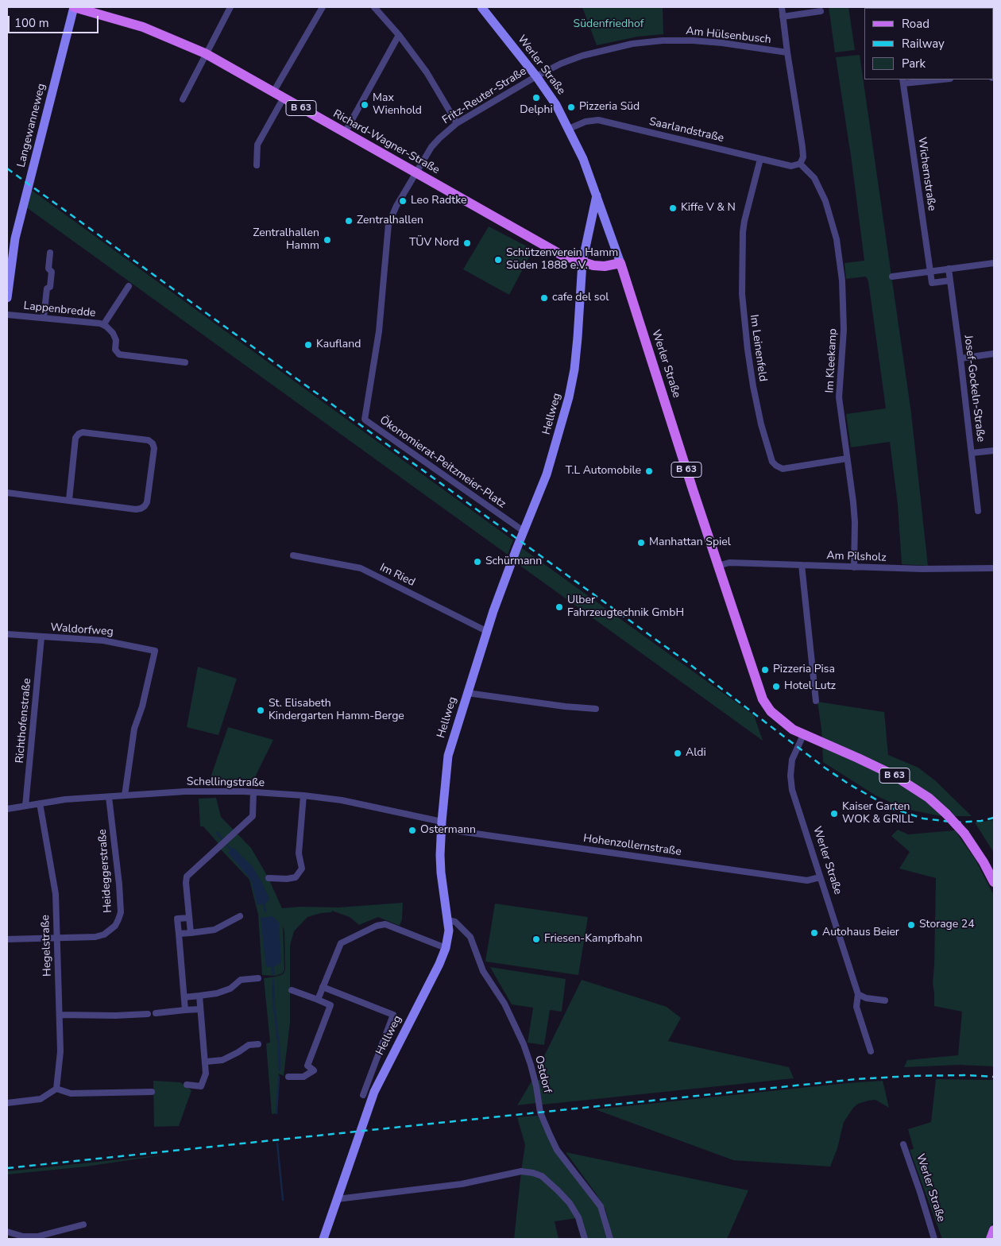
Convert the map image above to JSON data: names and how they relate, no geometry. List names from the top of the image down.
{
  "streets": {
    "main road": ["Werler Straße", "B 63", "Richard-Wagner-Straße"],
    "street": [
      "Am Hülsenbusch",
      "Fritz-Reuter-Straße",
      "Langewanneweg",
      "Saarlandstraße",
      "Wichernstraße",
      "Lappenbredde",
      "Im Leinenfeld",
      "Im Kleekamp",
      "Josef-Gockeln-Straße",
      "Hellweg",
      "Ökonomierat-Peitzmeier-Platz",
      "Am Pilsholz",
      "Im Ried",
      "Waldorfweg",
      "Richthofenstraße",
      "Schellingstraße",
      "Hohenzollernstraße",
      "Heideggerstraße",
      "Hegelstraße",
      "Ostdorf"
    ]
  },
  "crossings": [
    ["Am Hülsenbusch", "Werler Straße"],
    ["Am Hülsenbusch", "Fritz-Reuter-Straße"],
    ["Werler Straße", "Fritz-Reuter-Straße"],
    ["Werler Straße", "Saarlandstraße"],
    ["Werler Straße", "Richard-Wagner-Straße"],
    ["Werler Straße", "Hellweg"],
    ["Werler Straße", "Am Pilsholz"],
    ["Werler Straße", "Hohenzollernstraße"],
    ["Fritz-Reuter-Straße", "Richard-Wagner-Straße"],
    ["Fritz-Reuter-Straße", "Ökonomierat-Peitzmeier-Platz"],
    ["Langewanneweg", "Richard-Wagner-Straße"],
    ["Saarlandstraße", "Im Leinenfeld"],
    ["Saarlandstraße", "Im Kleekamp"],
    ["Richard-Wagner-Straße", "Hellweg"],
    ["Im Leinenfeld", "Im Kleekamp"],
    ["Im Kleekamp", "Am Pilsholz"],
    ["Hellweg", "Ökonomierat-Peitzmeier-Platz"],
    ["Hellweg", "Im Ried"],
    ["Hellweg", "Schellingstraße"],
    ["Hellweg", "Hohenzollernstraße"],
    ["Hellweg", "Ostdorf"],
    ["Waldorfweg", "Richthofenstraße"],
    ["Waldorfweg", "Schellingstraße"],
    ["Richthofenstraße", "Schellingstraße"],
    ["Schellingstraße", "Hohenzollernstraße"],
    ["Schellingstraße", "Heideggerstraße"],
    ["Schellingstraße", "Hegelstraße"],
    ["Heideggerstraße", "Hegelstraße"]
  ],
  "parks": ["Südenfriedhof"],
  "places": [
    "Delphi",
    "Max Wienhold",
    "Pizzeria Süd",
    "Leo Radtke",
    "Kiffe V & N",
    "Zentralhallen",
    "Zentralhallen Hamm",
    "TÜV Nord",
    "Schützenverein Hamm Süden 1888 e.V.",
    "cafe del sol",
    "Kaufland",
    "T.L Automobile",
    "Manhattan Spiel",
    "Schürmann",
    "Ulber Fahrzeugtechnik GmbH",
    "Pizzeria Pisa",
    "Hotel Lutz",
    "St. Elisabeth Kindergarten Hamm-Berge",
    "Aldi",
    "Kaiser Garten WOK & GRILL",
    "Ostermann",
    "Storage 24",
    "Autohaus Beier",
    "Friesen-Kampfbahn"
  ],
  "legend": ["Road", "Railway", "Park"],
  "scale_bar": "100 m"
}
